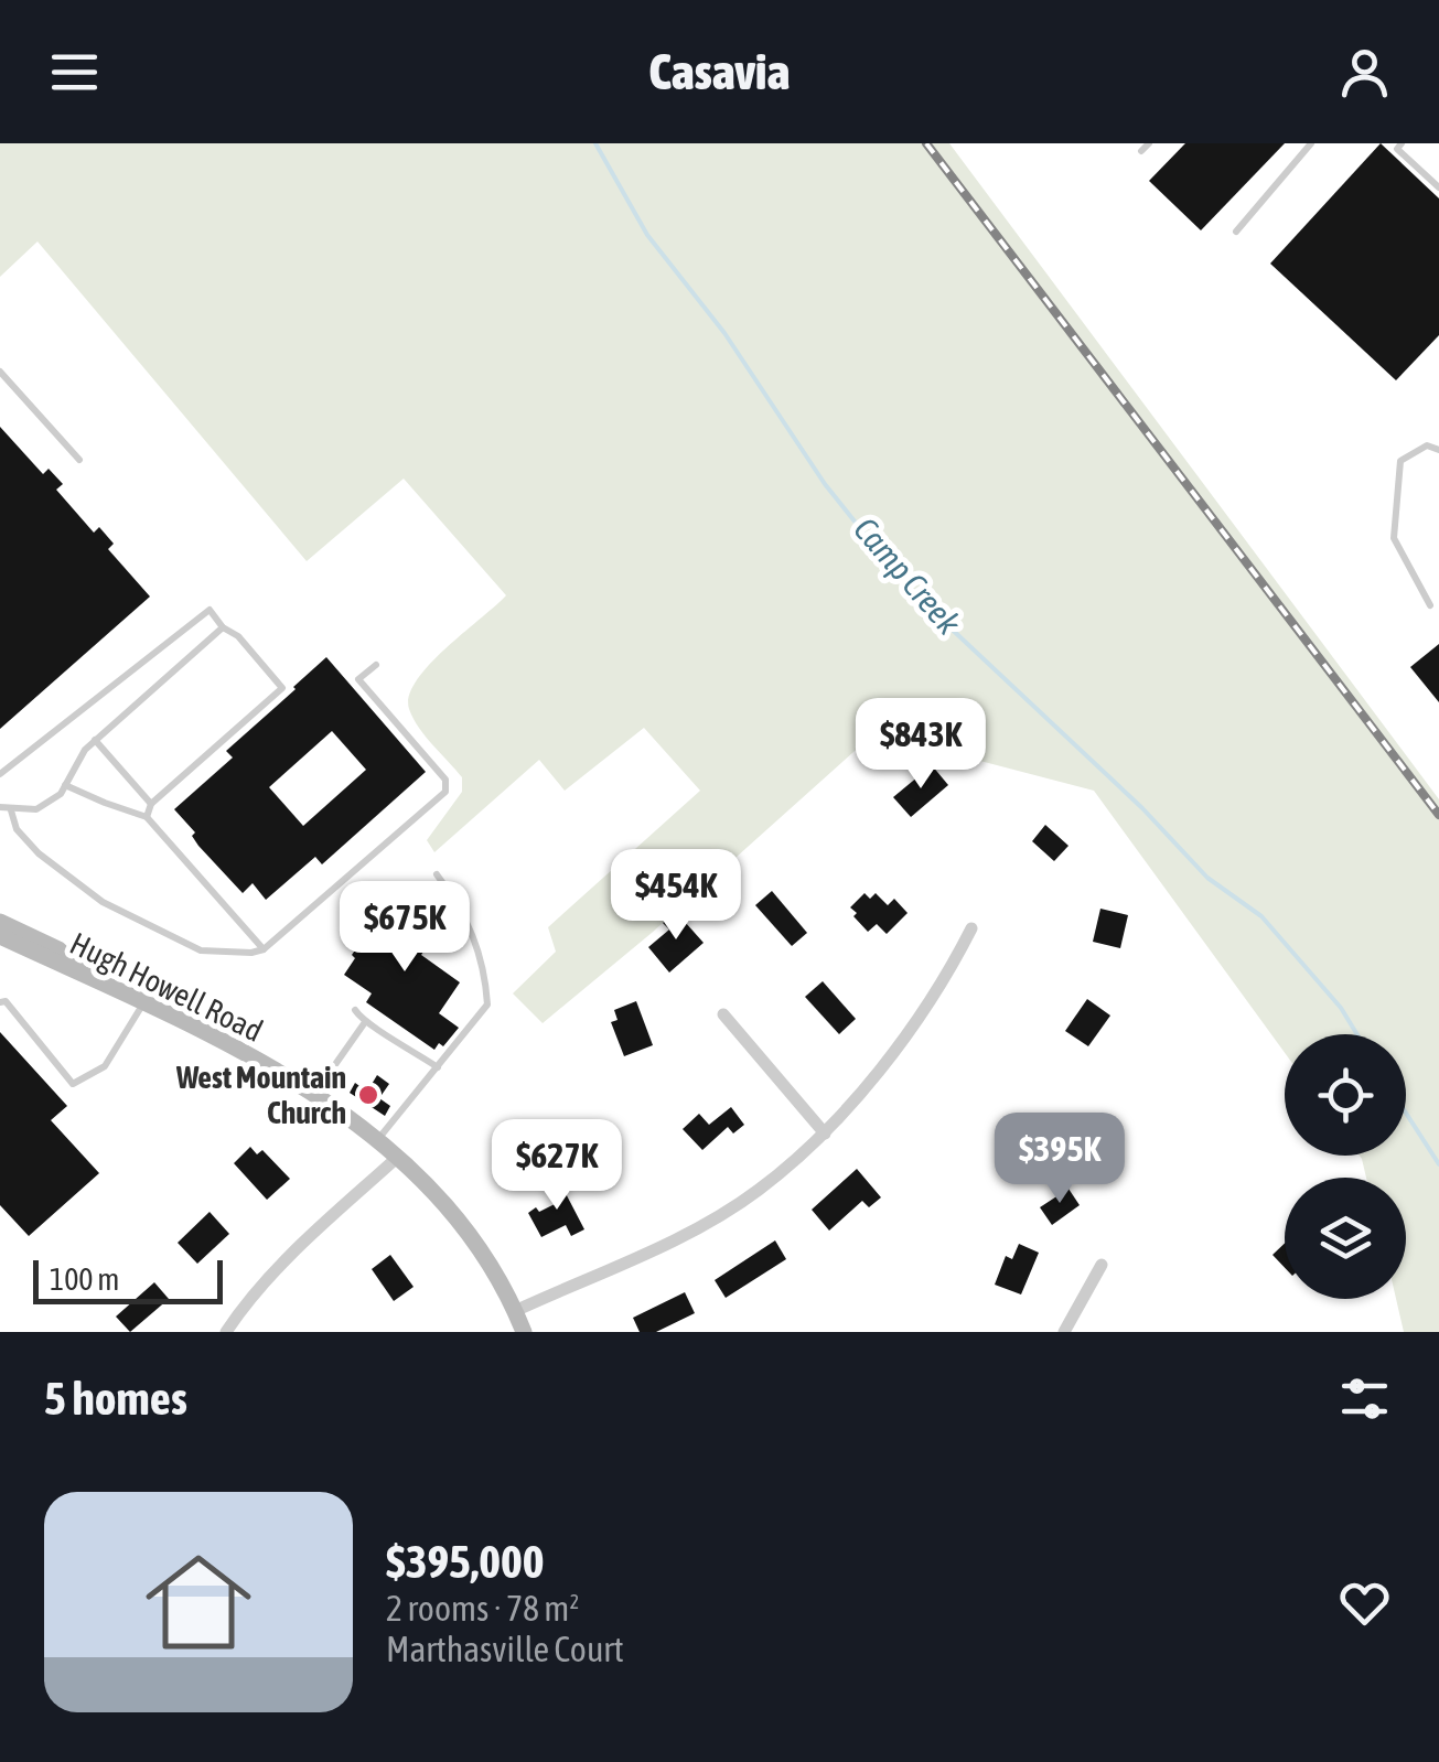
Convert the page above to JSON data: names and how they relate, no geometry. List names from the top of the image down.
{
  "streets": {
    "main road": ["Hugh Howell Road"]
  },
  "water": ["Camp Creek"],
  "places": ["West Mountain Church"],
  "scale_bar": "100 m",
  "page": {
    "header": "Casavia",
    "price": [
      "$843K",
      "$454K",
      "$675K",
      "$395K",
      "$627K"
    ],
    "scale": "100 m",
    "heading": "5 homes",
    "list": [
      {
        "name": "$395,000",
        "note": "2 rooms · 78 m² · Marthasville Court"
      }
    ]
  }
}
